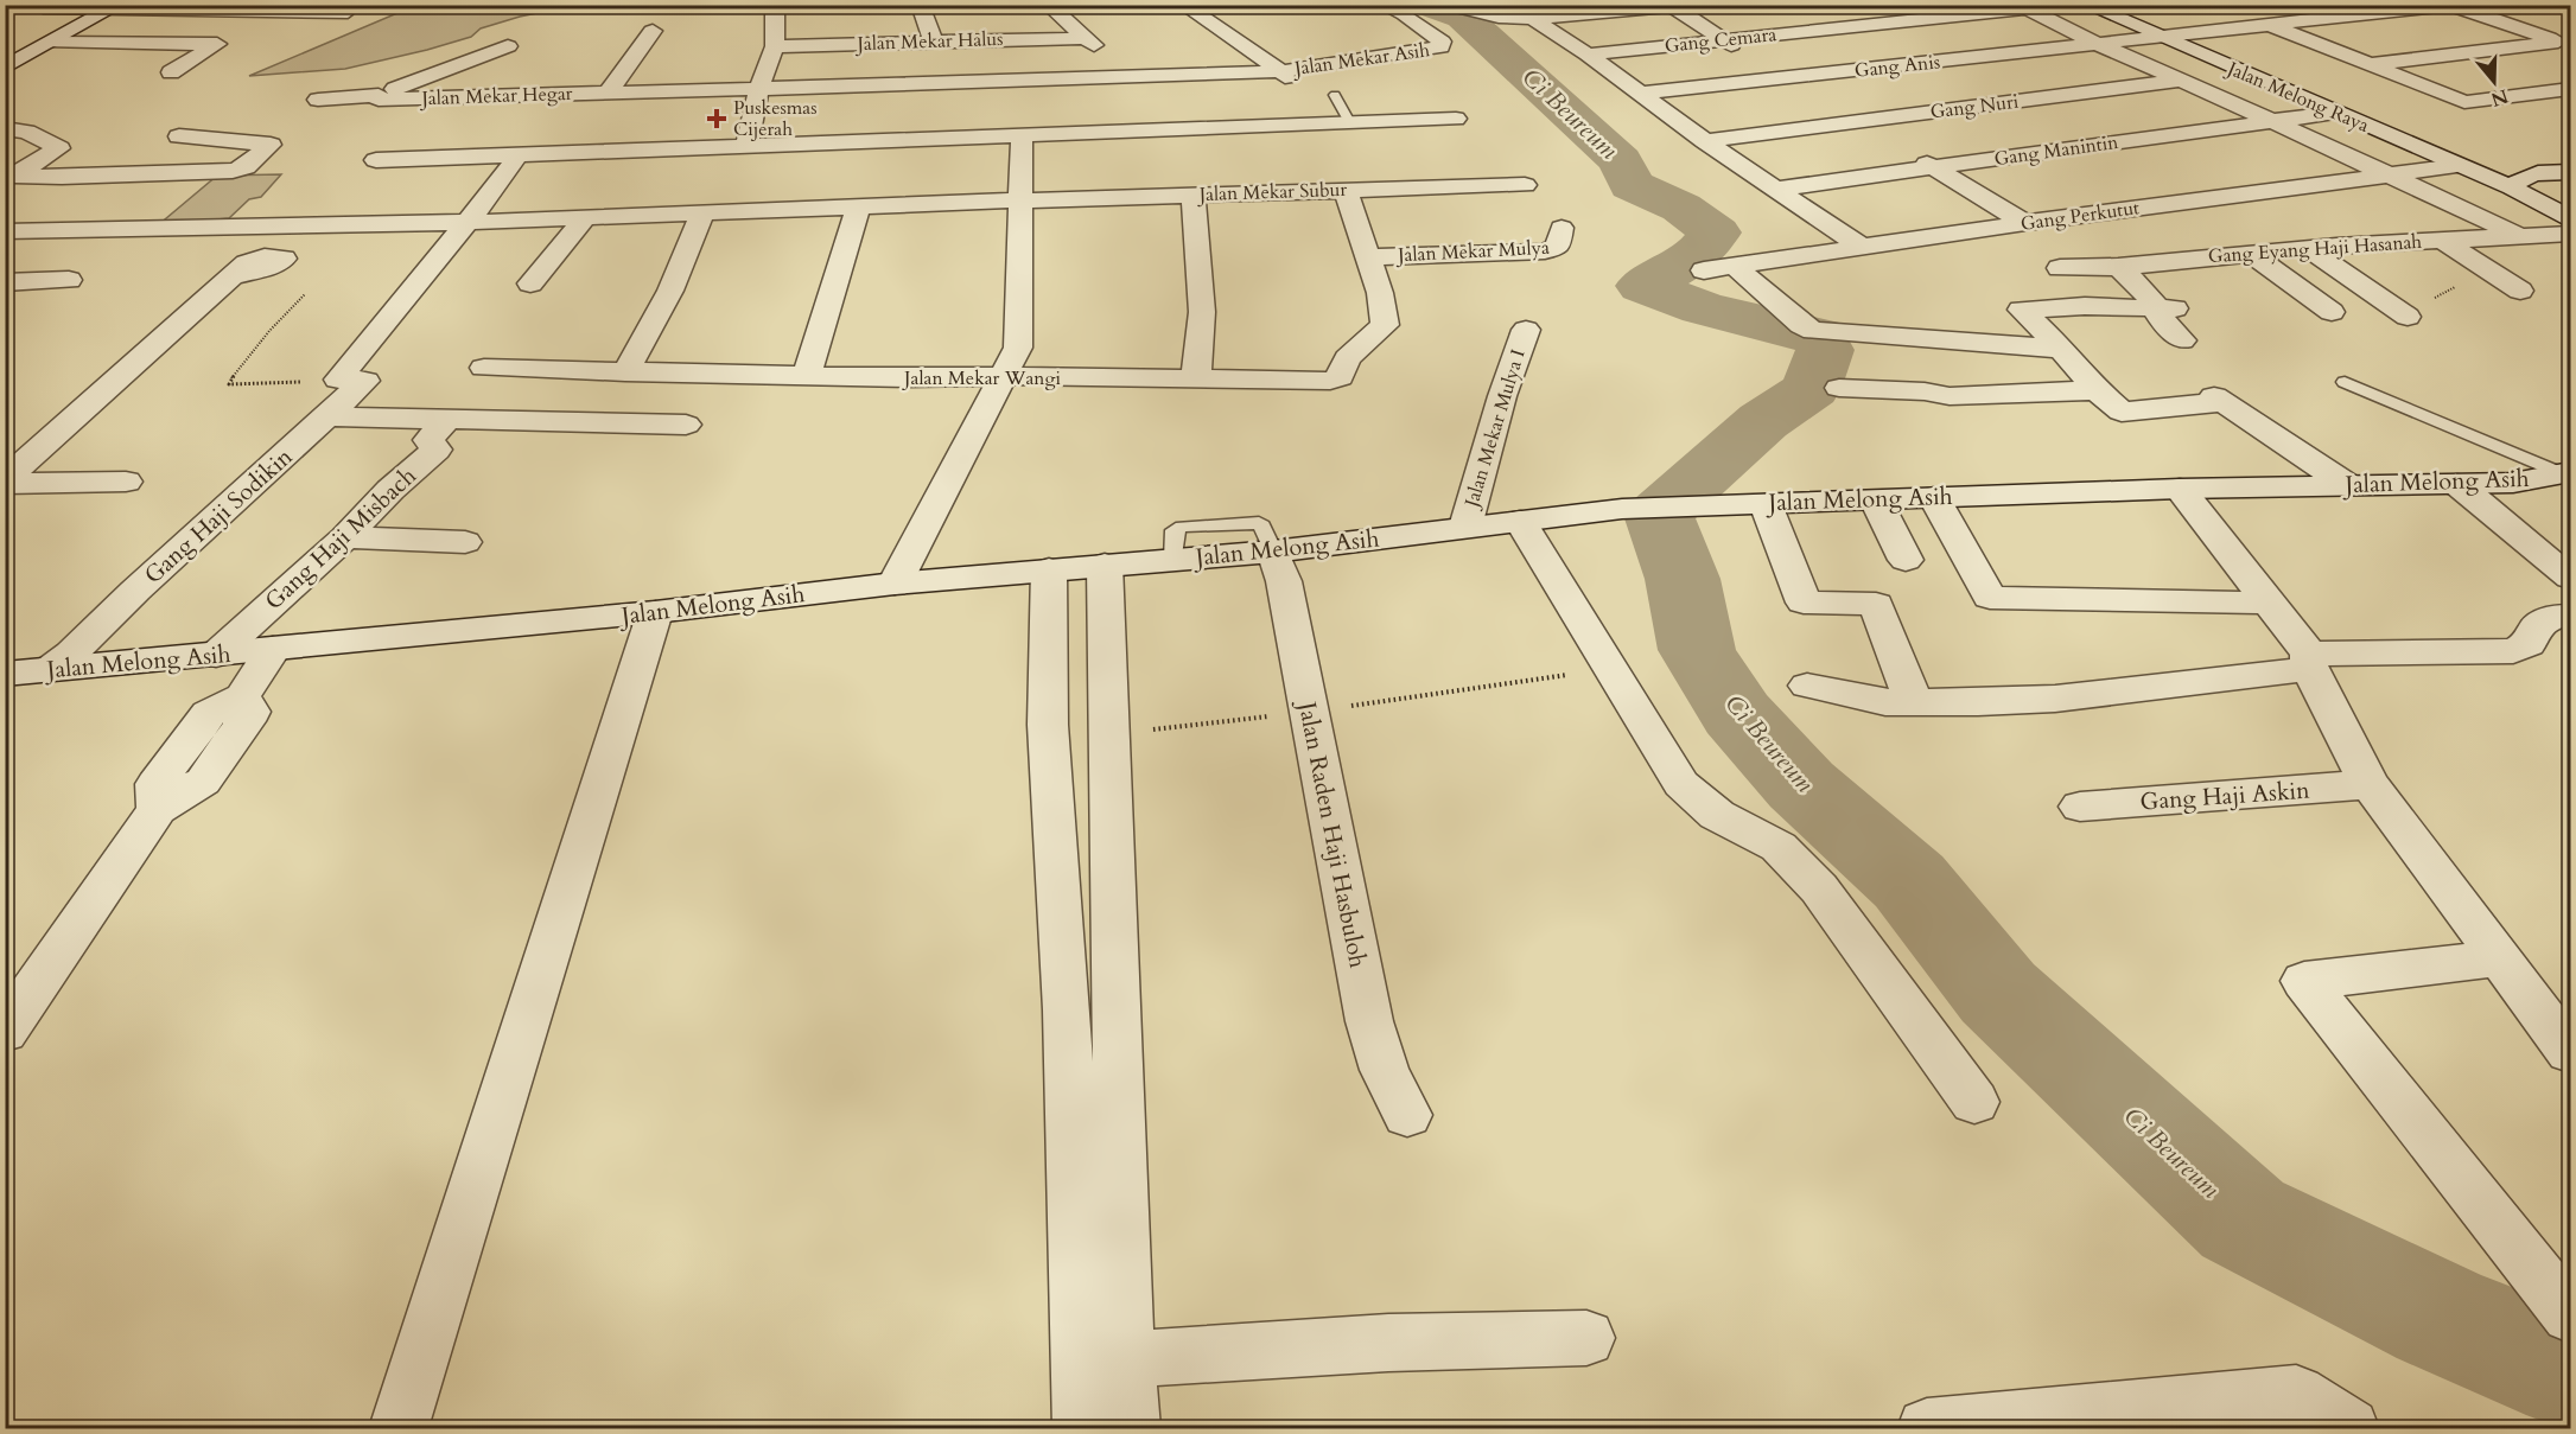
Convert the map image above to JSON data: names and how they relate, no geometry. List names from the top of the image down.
{
  "streets": {
    "street": [
      "Gang Cemara",
      "Jalan Mekar Halus",
      "Jalan Mekar Asih",
      "Gang Anis",
      "Jalan Mekar Hegar",
      "Jalan Melong Raya",
      "Gang Nuri",
      "Gang Manintin",
      "Jalan Mekar Subur",
      "Gang Perkutut",
      "Gang Eyang Haji Hasanah",
      "Jalan Mekar Mulya",
      "Jalan Mekar Wangi",
      "Jalan Mekar Mulya I",
      "Jalan Melong Asih",
      "Gang Haji Sodikin",
      "Gang Haji Misbach",
      "Gang Haji Askin",
      "Jalan Raden Haji Hasbuloh"
    ]
  },
  "crossings": [
    ["Jalan Mekar Asih", "Jalan Mekar Hegar"],
    ["Gang Anis", "Jalan Melong Raya"],
    ["Jalan Melong Raya", "Gang Nuri"],
    ["Jalan Melong Raya", "Gang Manintin"],
    ["Jalan Melong Raya", "Gang Perkutut"],
    ["Jalan Mekar Mulya", "Jalan Mekar Wangi"],
    ["Jalan Mekar Mulya I", "Jalan Melong Asih"],
    ["Jalan Melong Asih", "Gang Haji Sodikin"],
    ["Jalan Melong Asih", "Gang Haji Misbach"],
    ["Jalan Melong Asih", "Jalan Raden Haji Hasbuloh"]
  ],
  "water": ["Ci Beureum"],
  "places": {
    "health": ["Puskesmas Cijerah"]
  },
  "north": "bottom"
}
